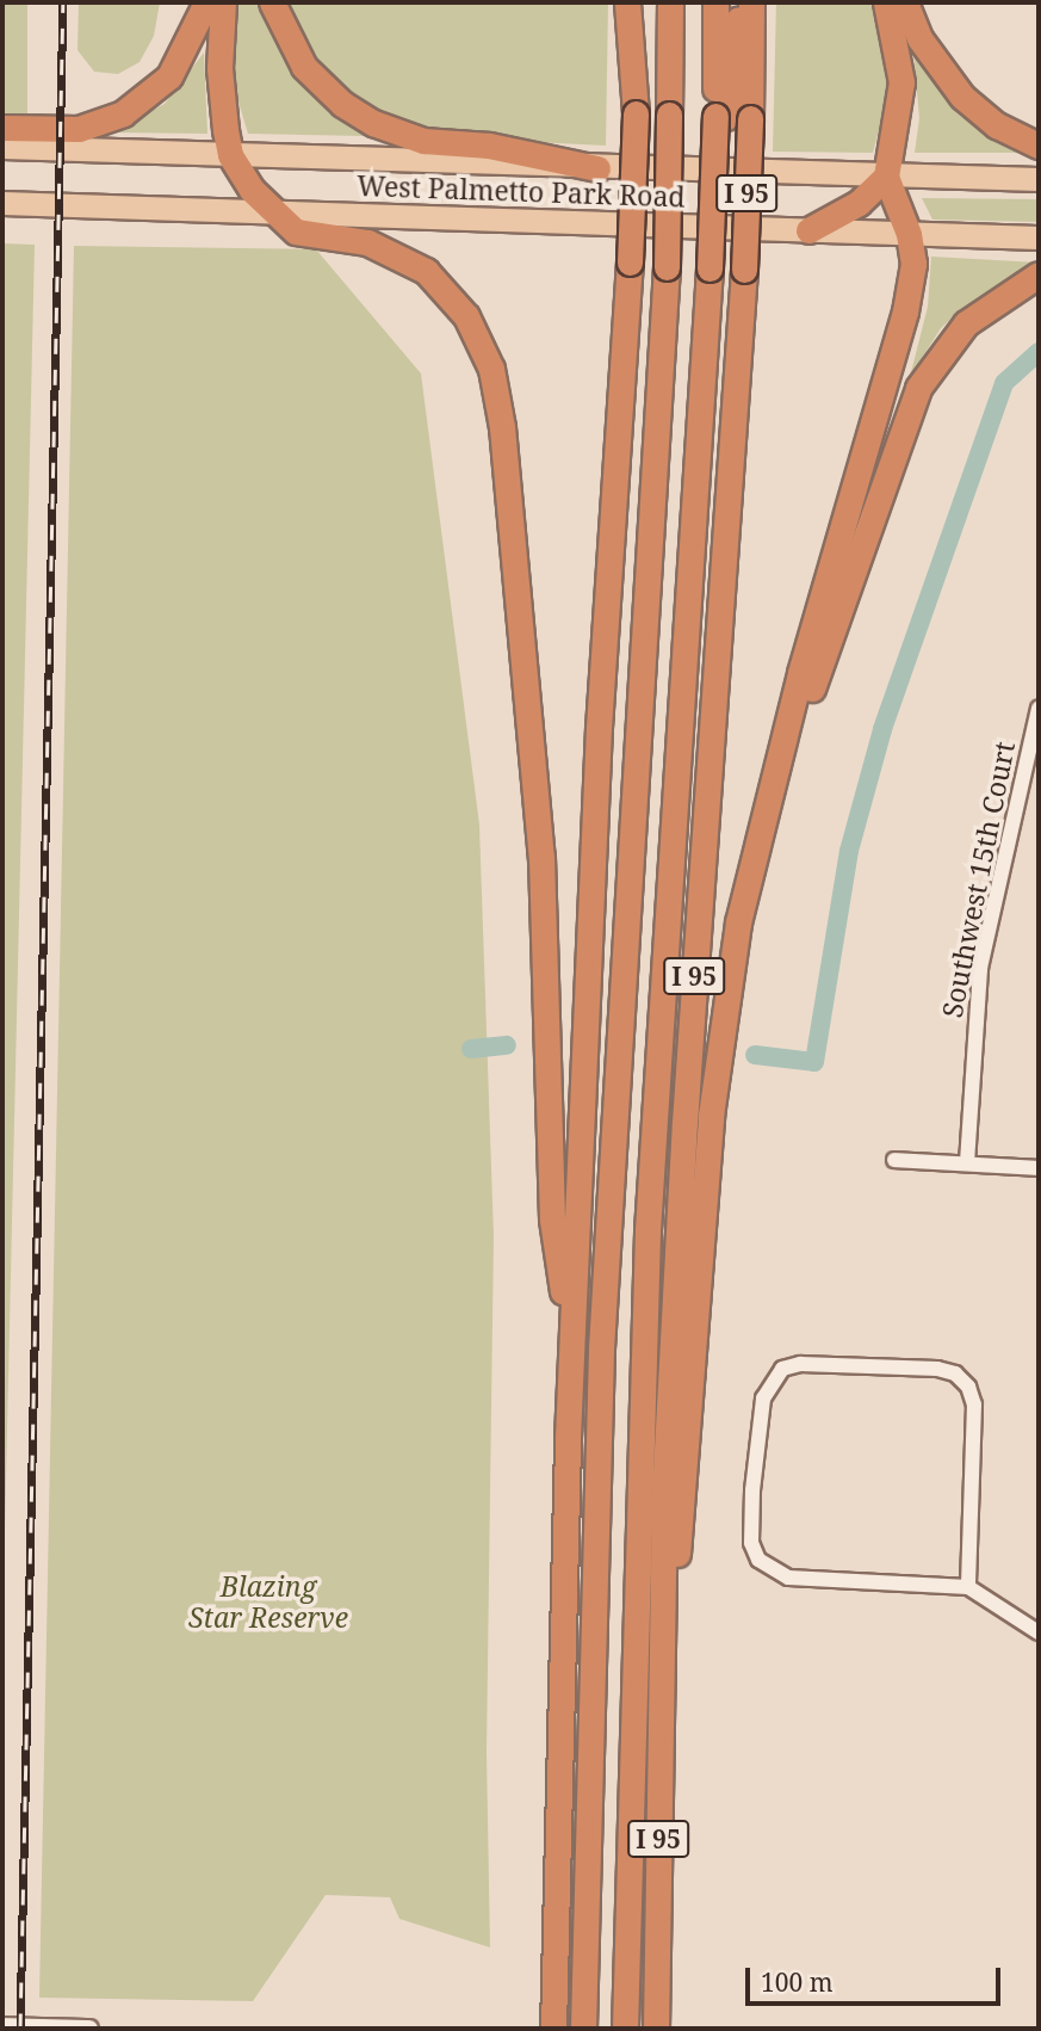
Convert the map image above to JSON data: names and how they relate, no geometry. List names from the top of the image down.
{
  "streets": {
    "highway": ["I 95"],
    "main road": ["West Palmetto Park Road"],
    "street": ["Southwest 15th Court"]
  },
  "parks": ["Blazing Star Reserve"],
  "scale_bar": "100 m"
}
